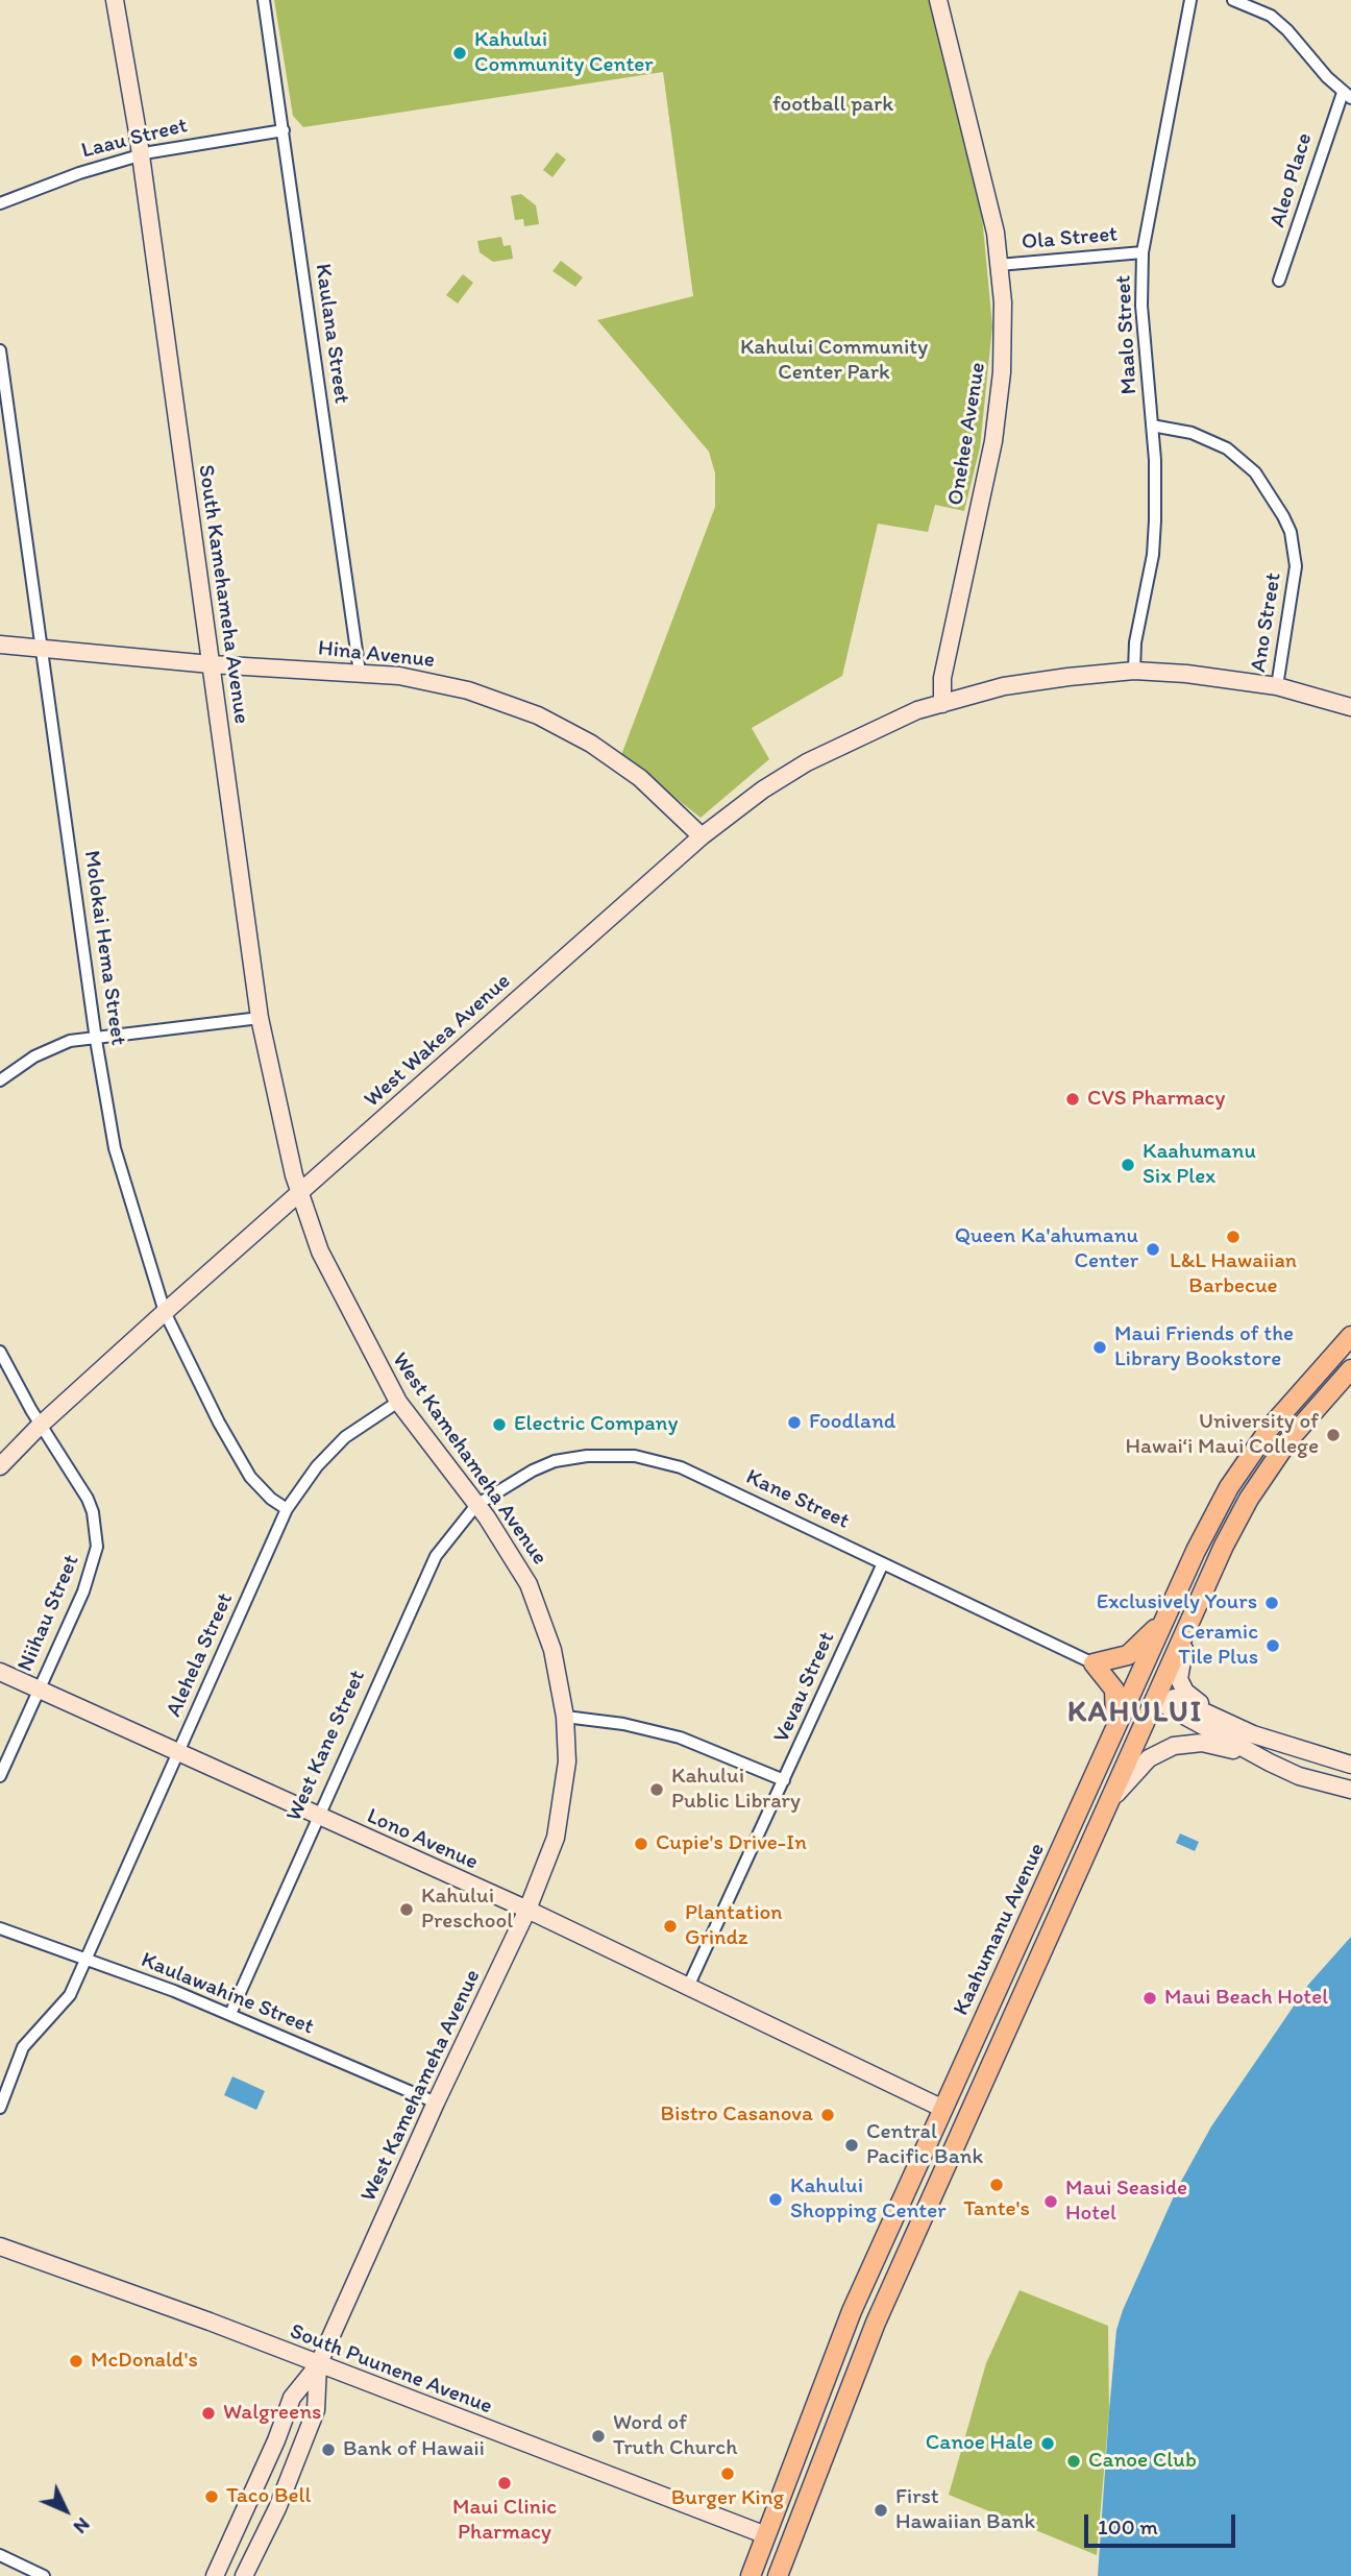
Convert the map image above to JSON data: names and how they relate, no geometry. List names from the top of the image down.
{
  "streets": {
    "main road": ["Kaahumanu Avenue"],
    "street": [
      "Laau Street",
      "Aleo Place",
      "Ola Street",
      "Kaulana Street",
      "Maalo Street",
      "Onehee Avenue",
      "South Kamehameha Avenue",
      "Ano Street",
      "Hina Avenue",
      "Molokai Hema Street",
      "West Wakea Avenue",
      "West Kamehameha Avenue",
      "Kane Street",
      "Niihau Street",
      "Alehela Street",
      "Vevau Street",
      "West Kane Street",
      "Lono Avenue",
      "Kaulawahine Street",
      "South Puunene Avenue"
    ]
  },
  "crossings": [
    ["Laau Street", "Kaulana Street"],
    ["Laau Street", "South Kamehameha Avenue"],
    ["Ola Street", "Maalo Street"],
    ["Ola Street", "Onehee Avenue"],
    ["Kaulana Street", "Hina Avenue"],
    ["Maalo Street", "Ano Street"],
    ["Maalo Street", "West Wakea Avenue"],
    ["Onehee Avenue", "West Wakea Avenue"],
    ["South Kamehameha Avenue", "Hina Avenue"],
    ["South Kamehameha Avenue", "West Wakea Avenue"],
    ["South Kamehameha Avenue", "West Kamehameha Avenue"],
    ["Ano Street", "West Wakea Avenue"],
    ["Hina Avenue", "Molokai Hema Street"],
    ["Hina Avenue", "West Wakea Avenue"],
    ["Molokai Hema Street", "West Wakea Avenue"],
    ["Molokai Hema Street", "Alehela Street"],
    ["West Wakea Avenue", "West Kamehameha Avenue"],
    ["West Wakea Avenue", "Niihau Street"],
    ["West Kamehameha Avenue", "Kane Street"],
    ["West Kamehameha Avenue", "Alehela Street"],
    ["West Kamehameha Avenue", "West Kane Street"],
    ["West Kamehameha Avenue", "Lono Avenue"],
    ["West Kamehameha Avenue", "Kaulawahine Street"],
    ["West Kamehameha Avenue", "South Puunene Avenue"],
    ["Kane Street", "Vevau Street"],
    ["Kane Street", "West Kane Street"],
    ["Niihau Street", "Lono Avenue"],
    ["Alehela Street", "Lono Avenue"],
    ["Alehela Street", "Kaulawahine Street"],
    ["Vevau Street", "Lono Avenue"],
    ["West Kane Street", "Lono Avenue"],
    ["West Kane Street", "Kaulawahine Street"],
    ["Lono Avenue", "Kaahumanu Avenue"],
    ["Kaahumanu Avenue", "South Puunene Avenue"]
  ],
  "districts": ["KAHULUI"],
  "parks": ["football park", "Kahului Community Center Park"],
  "places": [
    "Kahului Community Center",
    "CVS Pharmacy",
    "Kaahumanu Six Plex",
    "L&L Hawaiian Barbecue",
    "Queen Ka'ahumanu Center",
    "Maui Friends of the Library Bookstore",
    "Foodland",
    "Electric Company",
    "University of Hawai‘i Maui College",
    "Exclusively Yours",
    "Ceramic Tile Plus",
    "Kahului Public Library",
    "Cupie's Drive-In",
    "Kahului Preschool",
    "Plantation Grindz",
    "Maui Beach Hotel",
    "Bistro Casanova",
    "Central Pacific Bank",
    "Tante's",
    "Kahului Shopping Center",
    "Maui Seaside Hotel",
    "McDonald's",
    "Walgreens",
    "Word of Truth Church",
    "Canoe Hale",
    "Bank of Hawaii",
    "Canoe Club",
    "Burger King",
    "Maui Clinic Pharmacy",
    "Taco Bell",
    "First Hawaiian Bank"
  ],
  "scale_bar": "100 m",
  "north": "bottom right"
}
